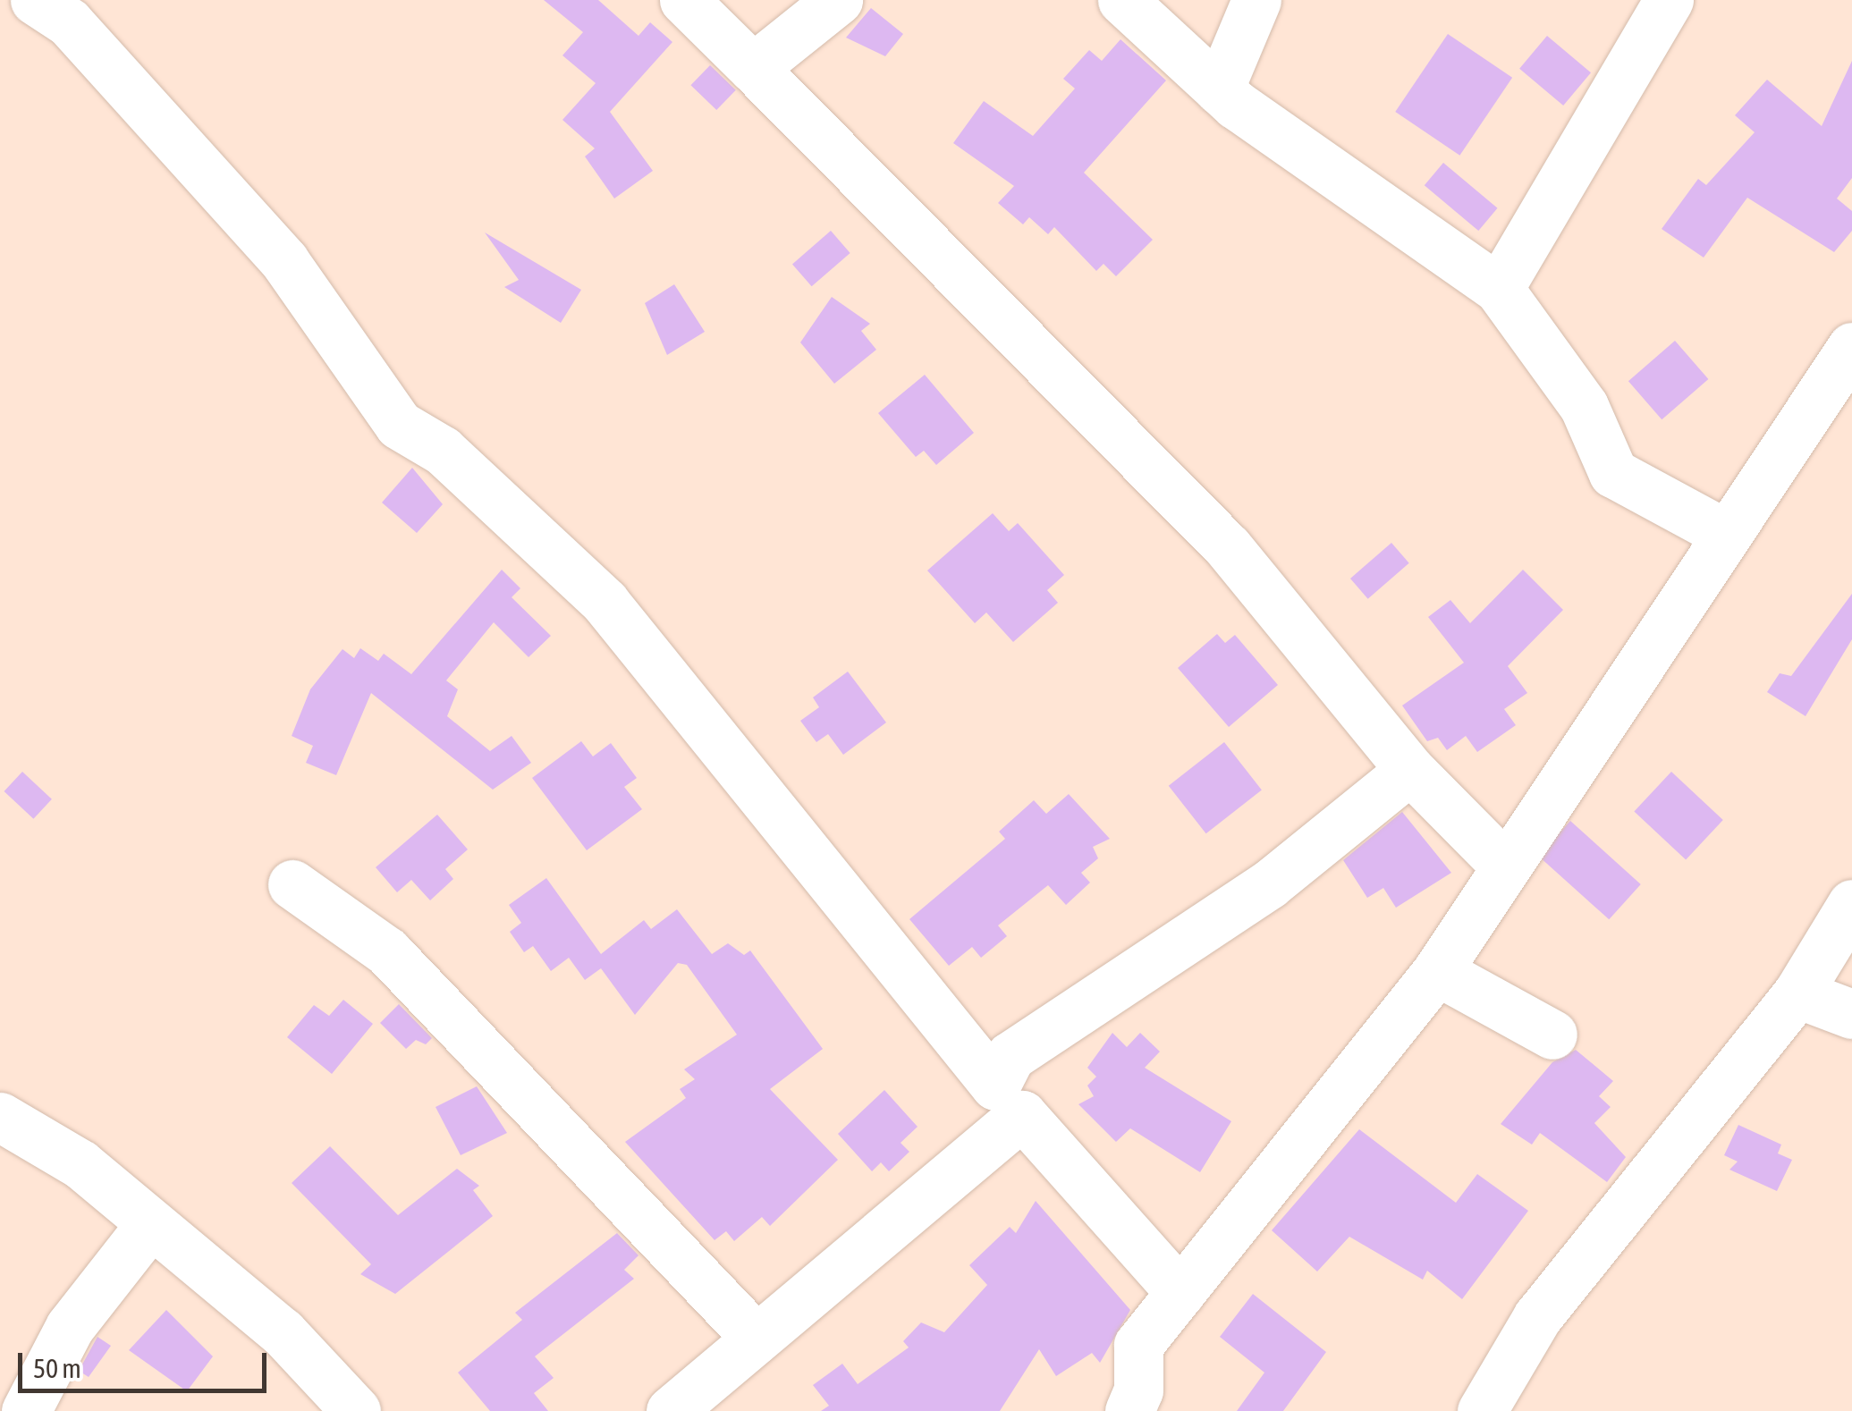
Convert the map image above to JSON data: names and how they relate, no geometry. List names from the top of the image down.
{
  "scale_bar": "50 m"
}
